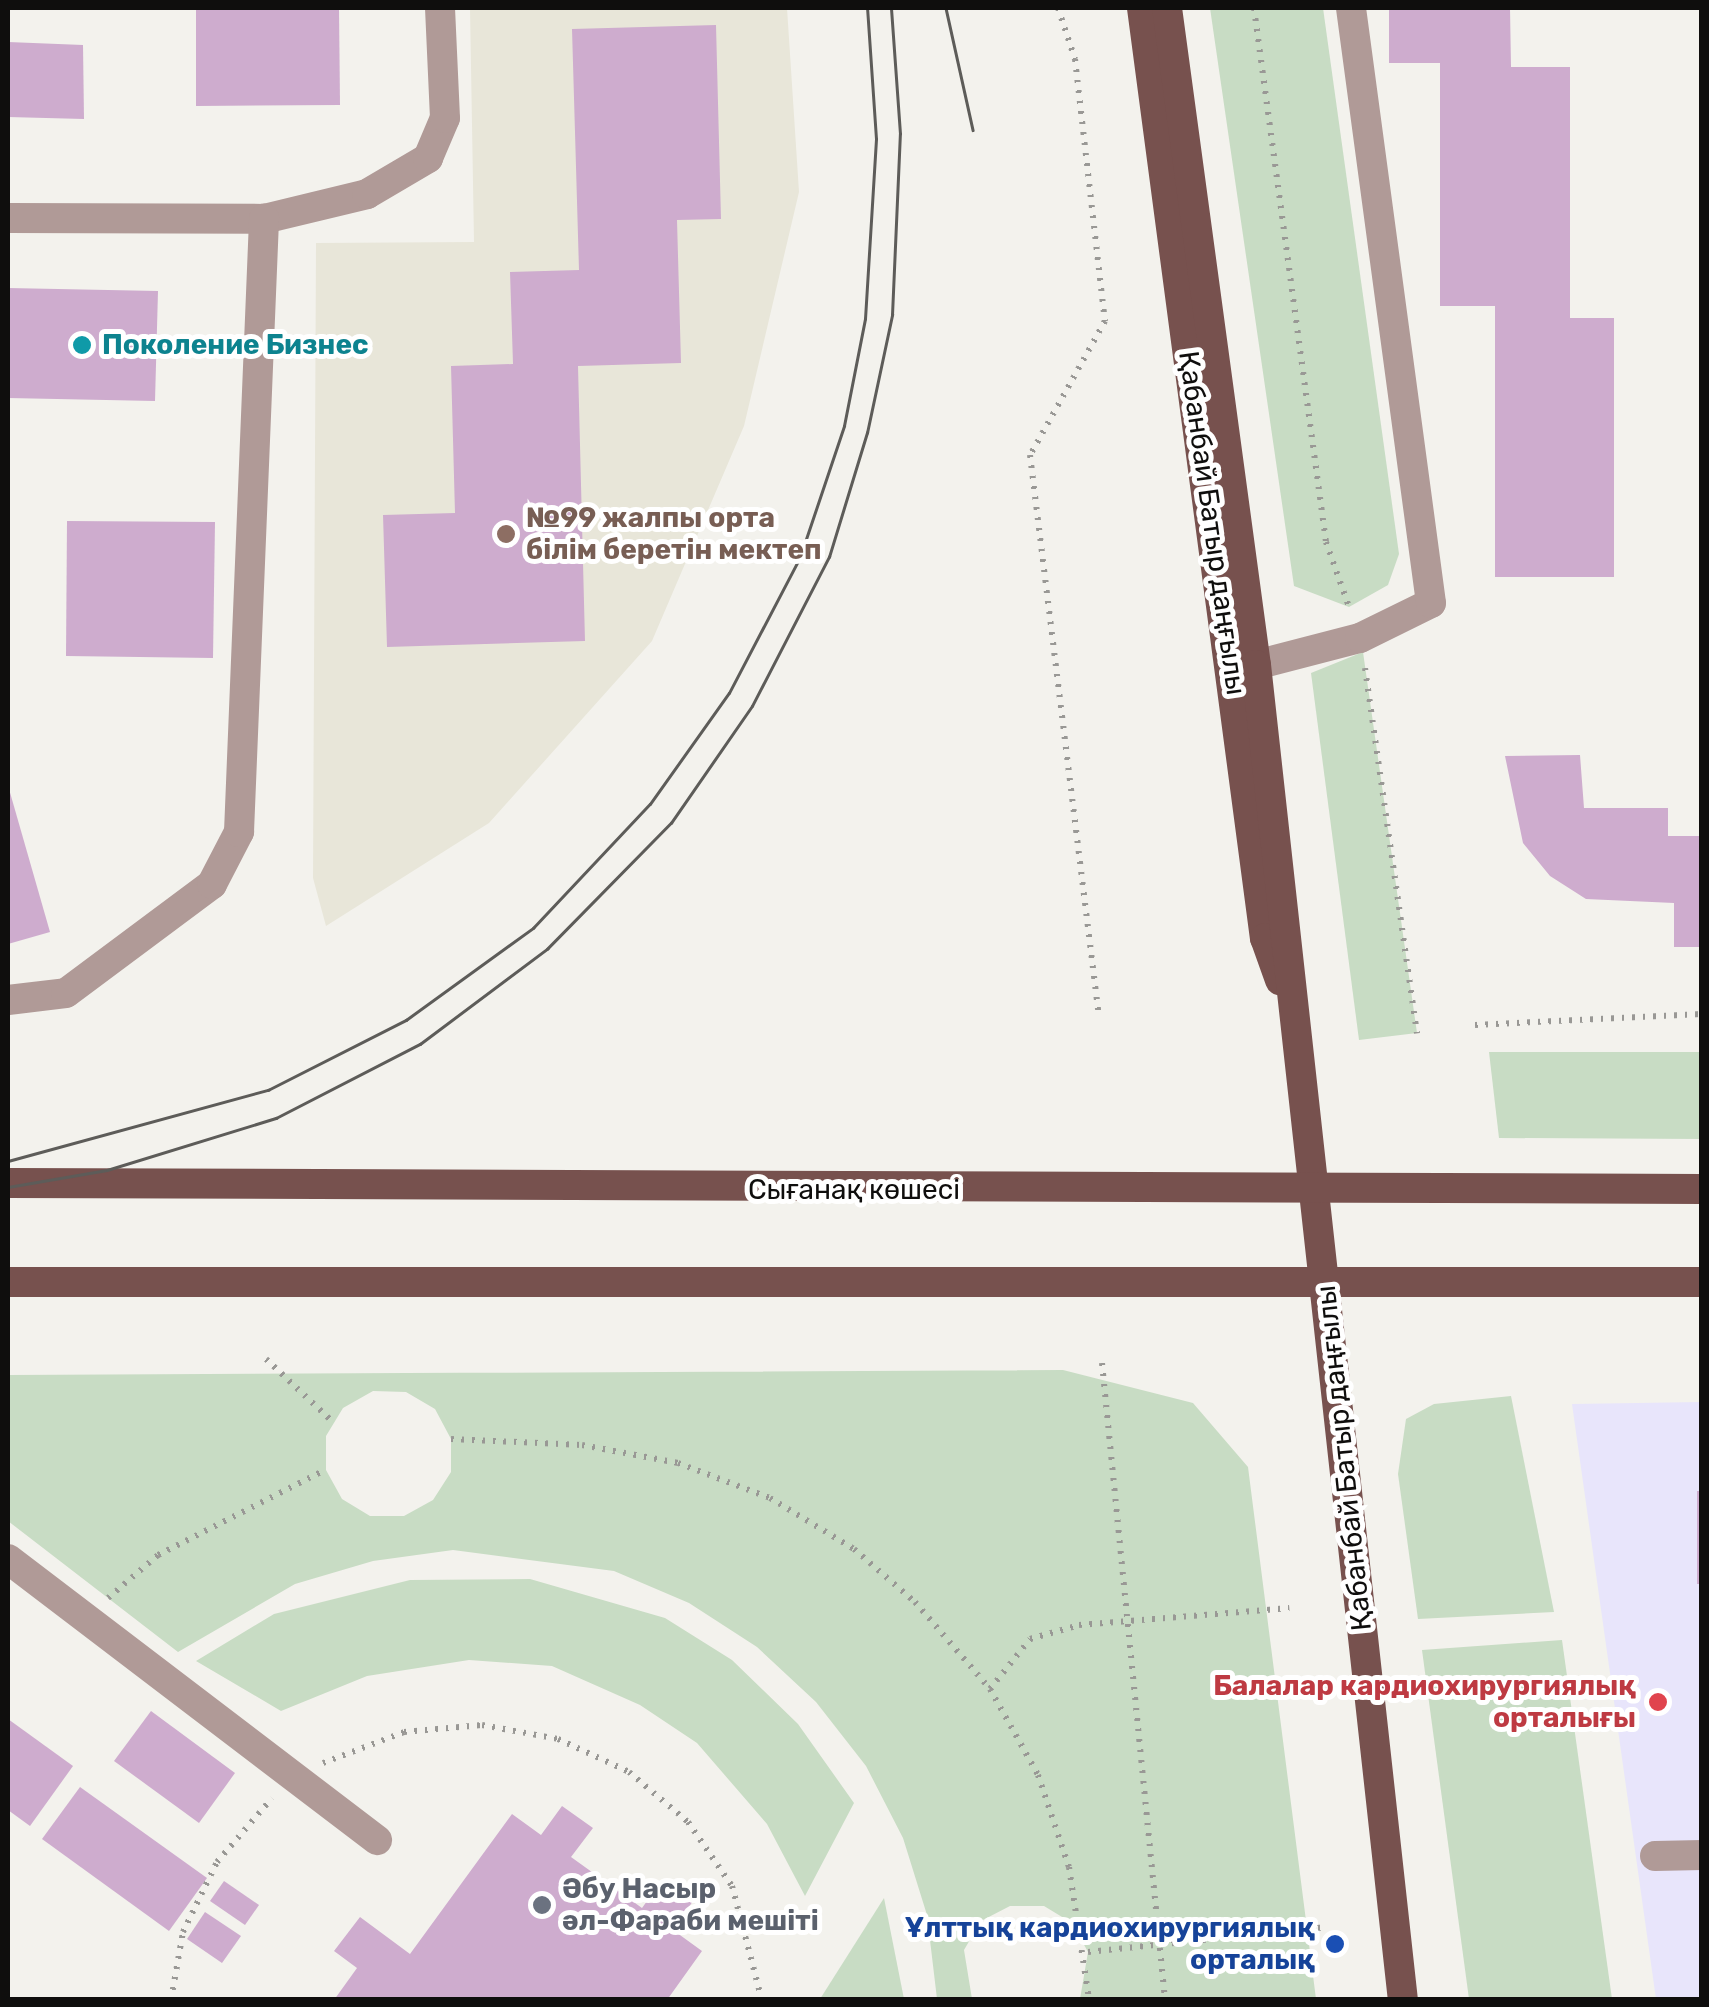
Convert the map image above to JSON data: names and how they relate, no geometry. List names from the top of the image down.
{
  "streets": {
    "main road": ["Қабанбай Батыр даңғылы", "Сығанақ көшесі"]
  },
  "crossings": [
    ["Қабанбай Батыр даңғылы", "Сығанақ көшесі"]
  ],
  "places": [
    "Поколение Бизнес",
    "№99 жалпы орта білім беретін мектеп",
    "Балалар кардиохирургиялық орталығы",
    "Әбу Насыр әл-Фараби мешіті",
    "Ұлттық кардиохирургиялық орталық"
  ]
}
